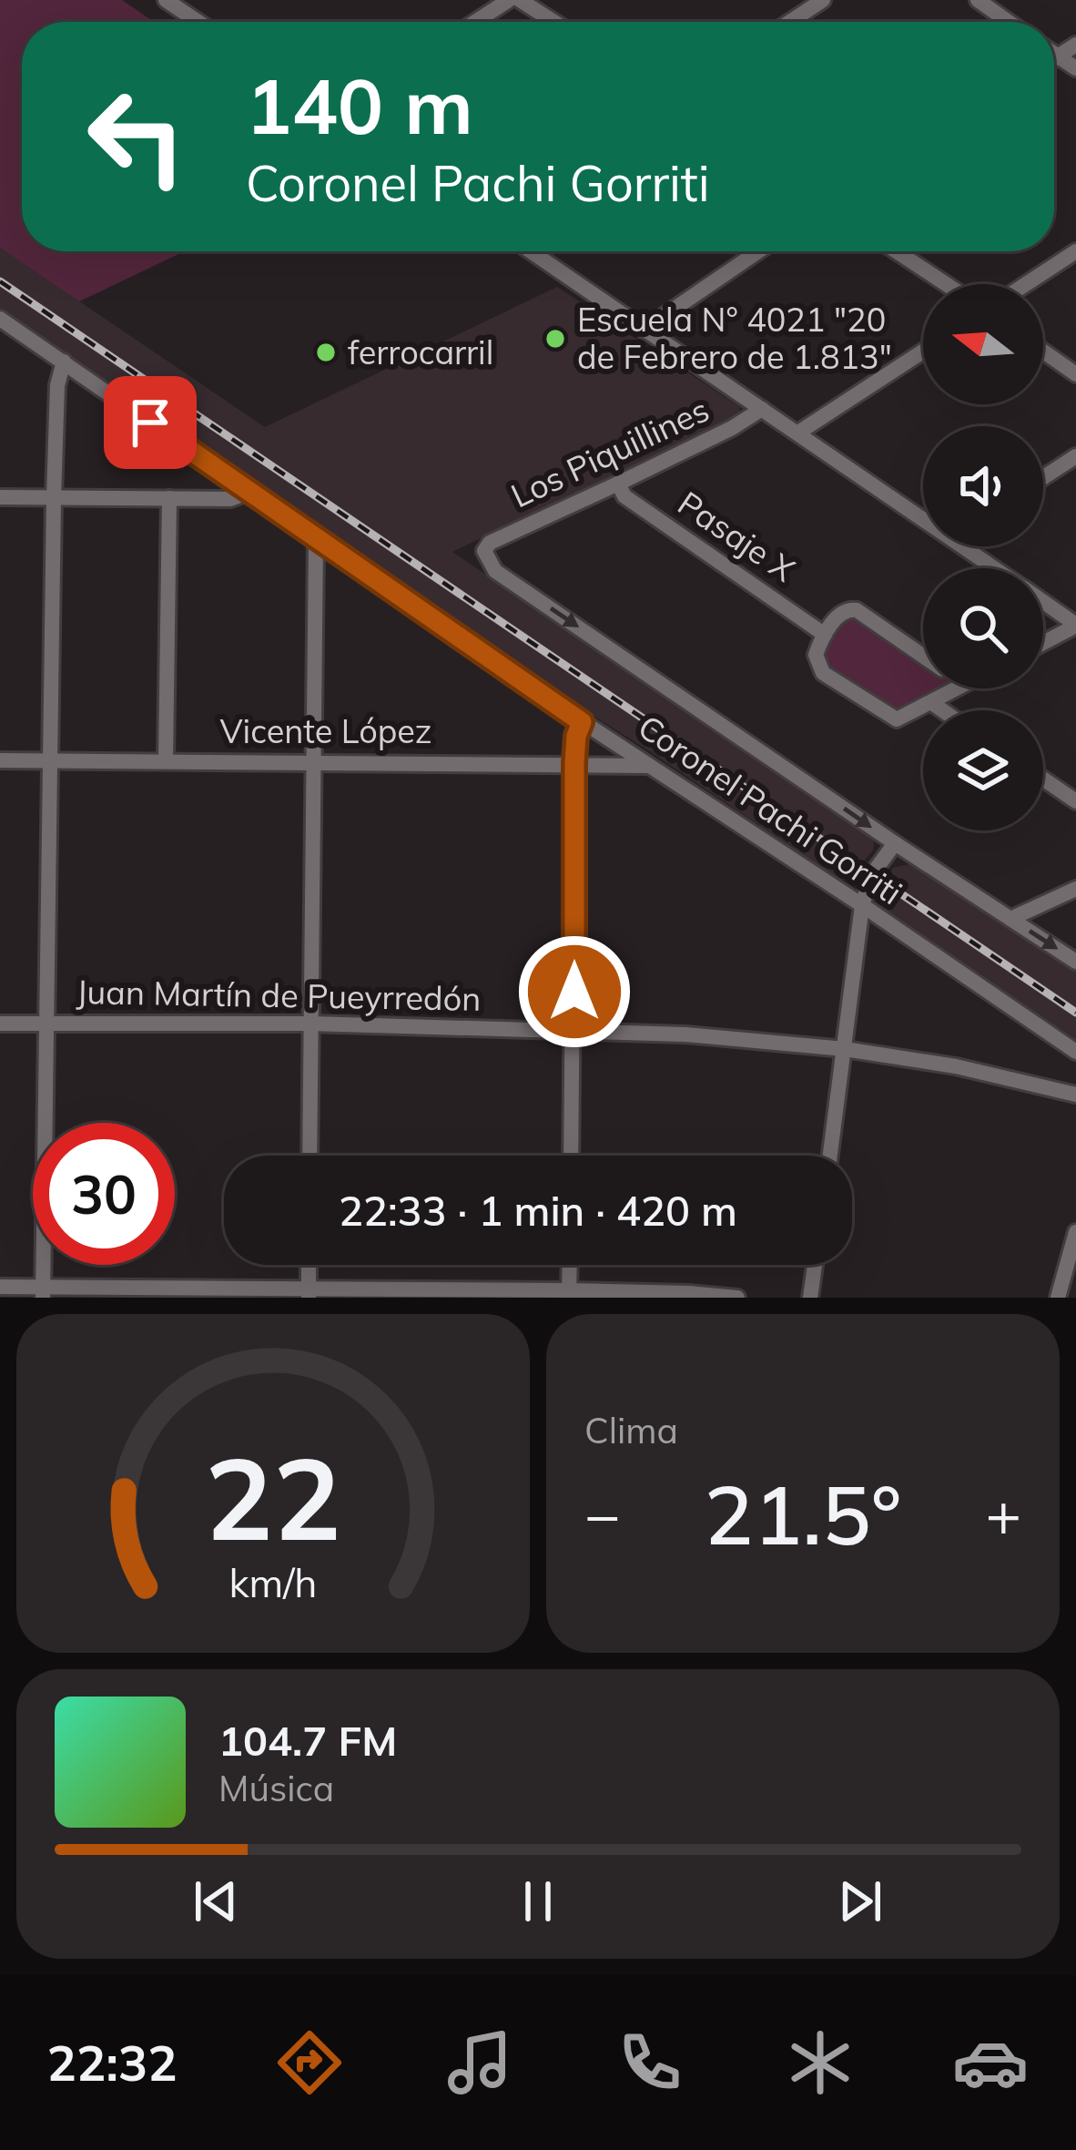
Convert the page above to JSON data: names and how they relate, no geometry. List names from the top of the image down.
{
  "streets": {
    "street": [
      "Los Piquillines",
      "Pasaje X",
      "Vicente López",
      "Coronel Pachi Gorriti",
      "Juan Martín de Pueyrredón"
    ]
  },
  "crossings": [
    ["Los Piquillines", "Pasaje X"],
    ["Los Piquillines", "Coronel Pachi Gorriti"],
    ["Vicente López", "Coronel Pachi Gorriti"]
  ],
  "places": ["Escuela N° 4021 \"20 de Febrero de 1.813\"", "ferrocarril"],
  "north": "left",
  "page": {
    "turn": ["140 m", "Coronel Pachi Gorriti"],
    "limit": "30",
    "trip": "22:33 · 1 min · 420 m",
    "tile": "Clima",
    "heat": ["−", "21.5°", "+"],
    "song": ["104.7 FM", "Música"],
    "tabs": "22:32",
    "gauge": ["22", "km/h"]
  }
}
